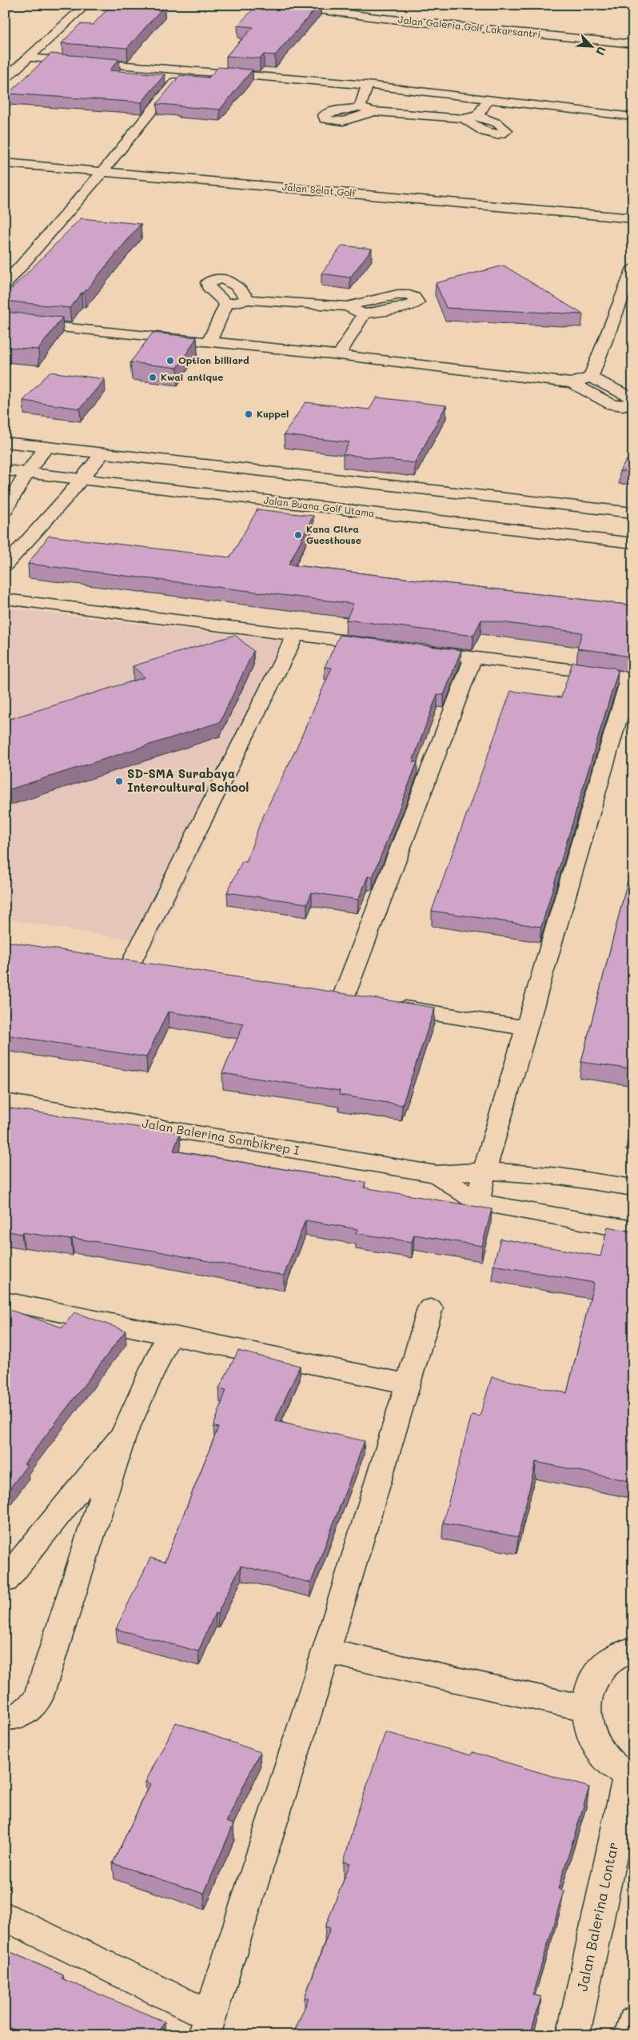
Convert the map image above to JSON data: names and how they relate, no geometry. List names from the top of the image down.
{
  "streets": {
    "street": [
      "Jalan Galeria Golf Lakarsantri",
      "Jalan Selat Golf",
      "Jalan Buana Golf Utama",
      "Jalan Balerina Sambikrep I",
      "Jalan Balerina Lontar"
    ]
  },
  "places": [
    "Option billiard",
    "Kwai antique",
    "Kuppel",
    "Kana Citra Guesthouse",
    "SD-SMA Surabaya Intercultural School"
  ],
  "north": "bottom right"
}
